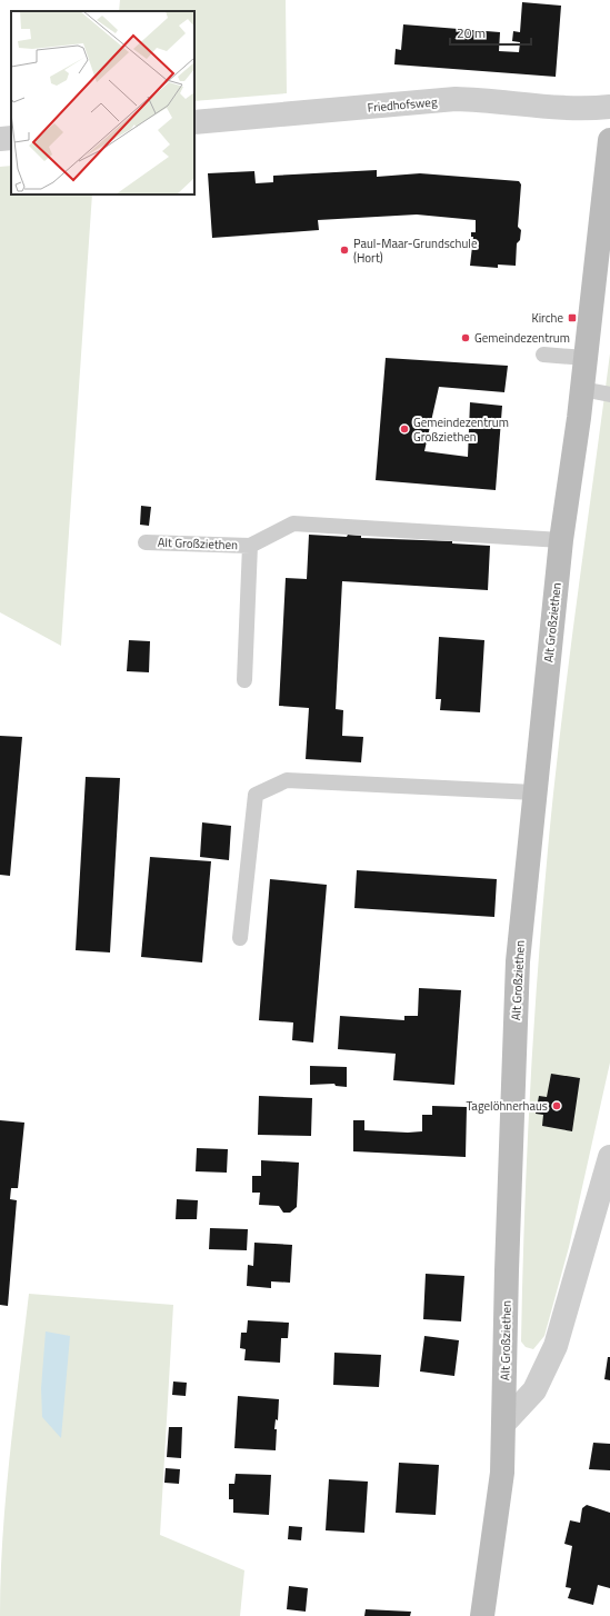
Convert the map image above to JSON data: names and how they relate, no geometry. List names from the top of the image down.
{
  "streets": {
    "street": ["Friedhofsweg", "Alt Großziethen"]
  },
  "places": {
    "other": [
      "Paul-Maar-Grundschule (Hort)",
      "Gemeindezentrum",
      "Gemeindezentrum Großziethen",
      "Tagelöhnerhaus"
    ],
    "transit": ["Kirche"]
  },
  "scale_bar": "20 m"
}
